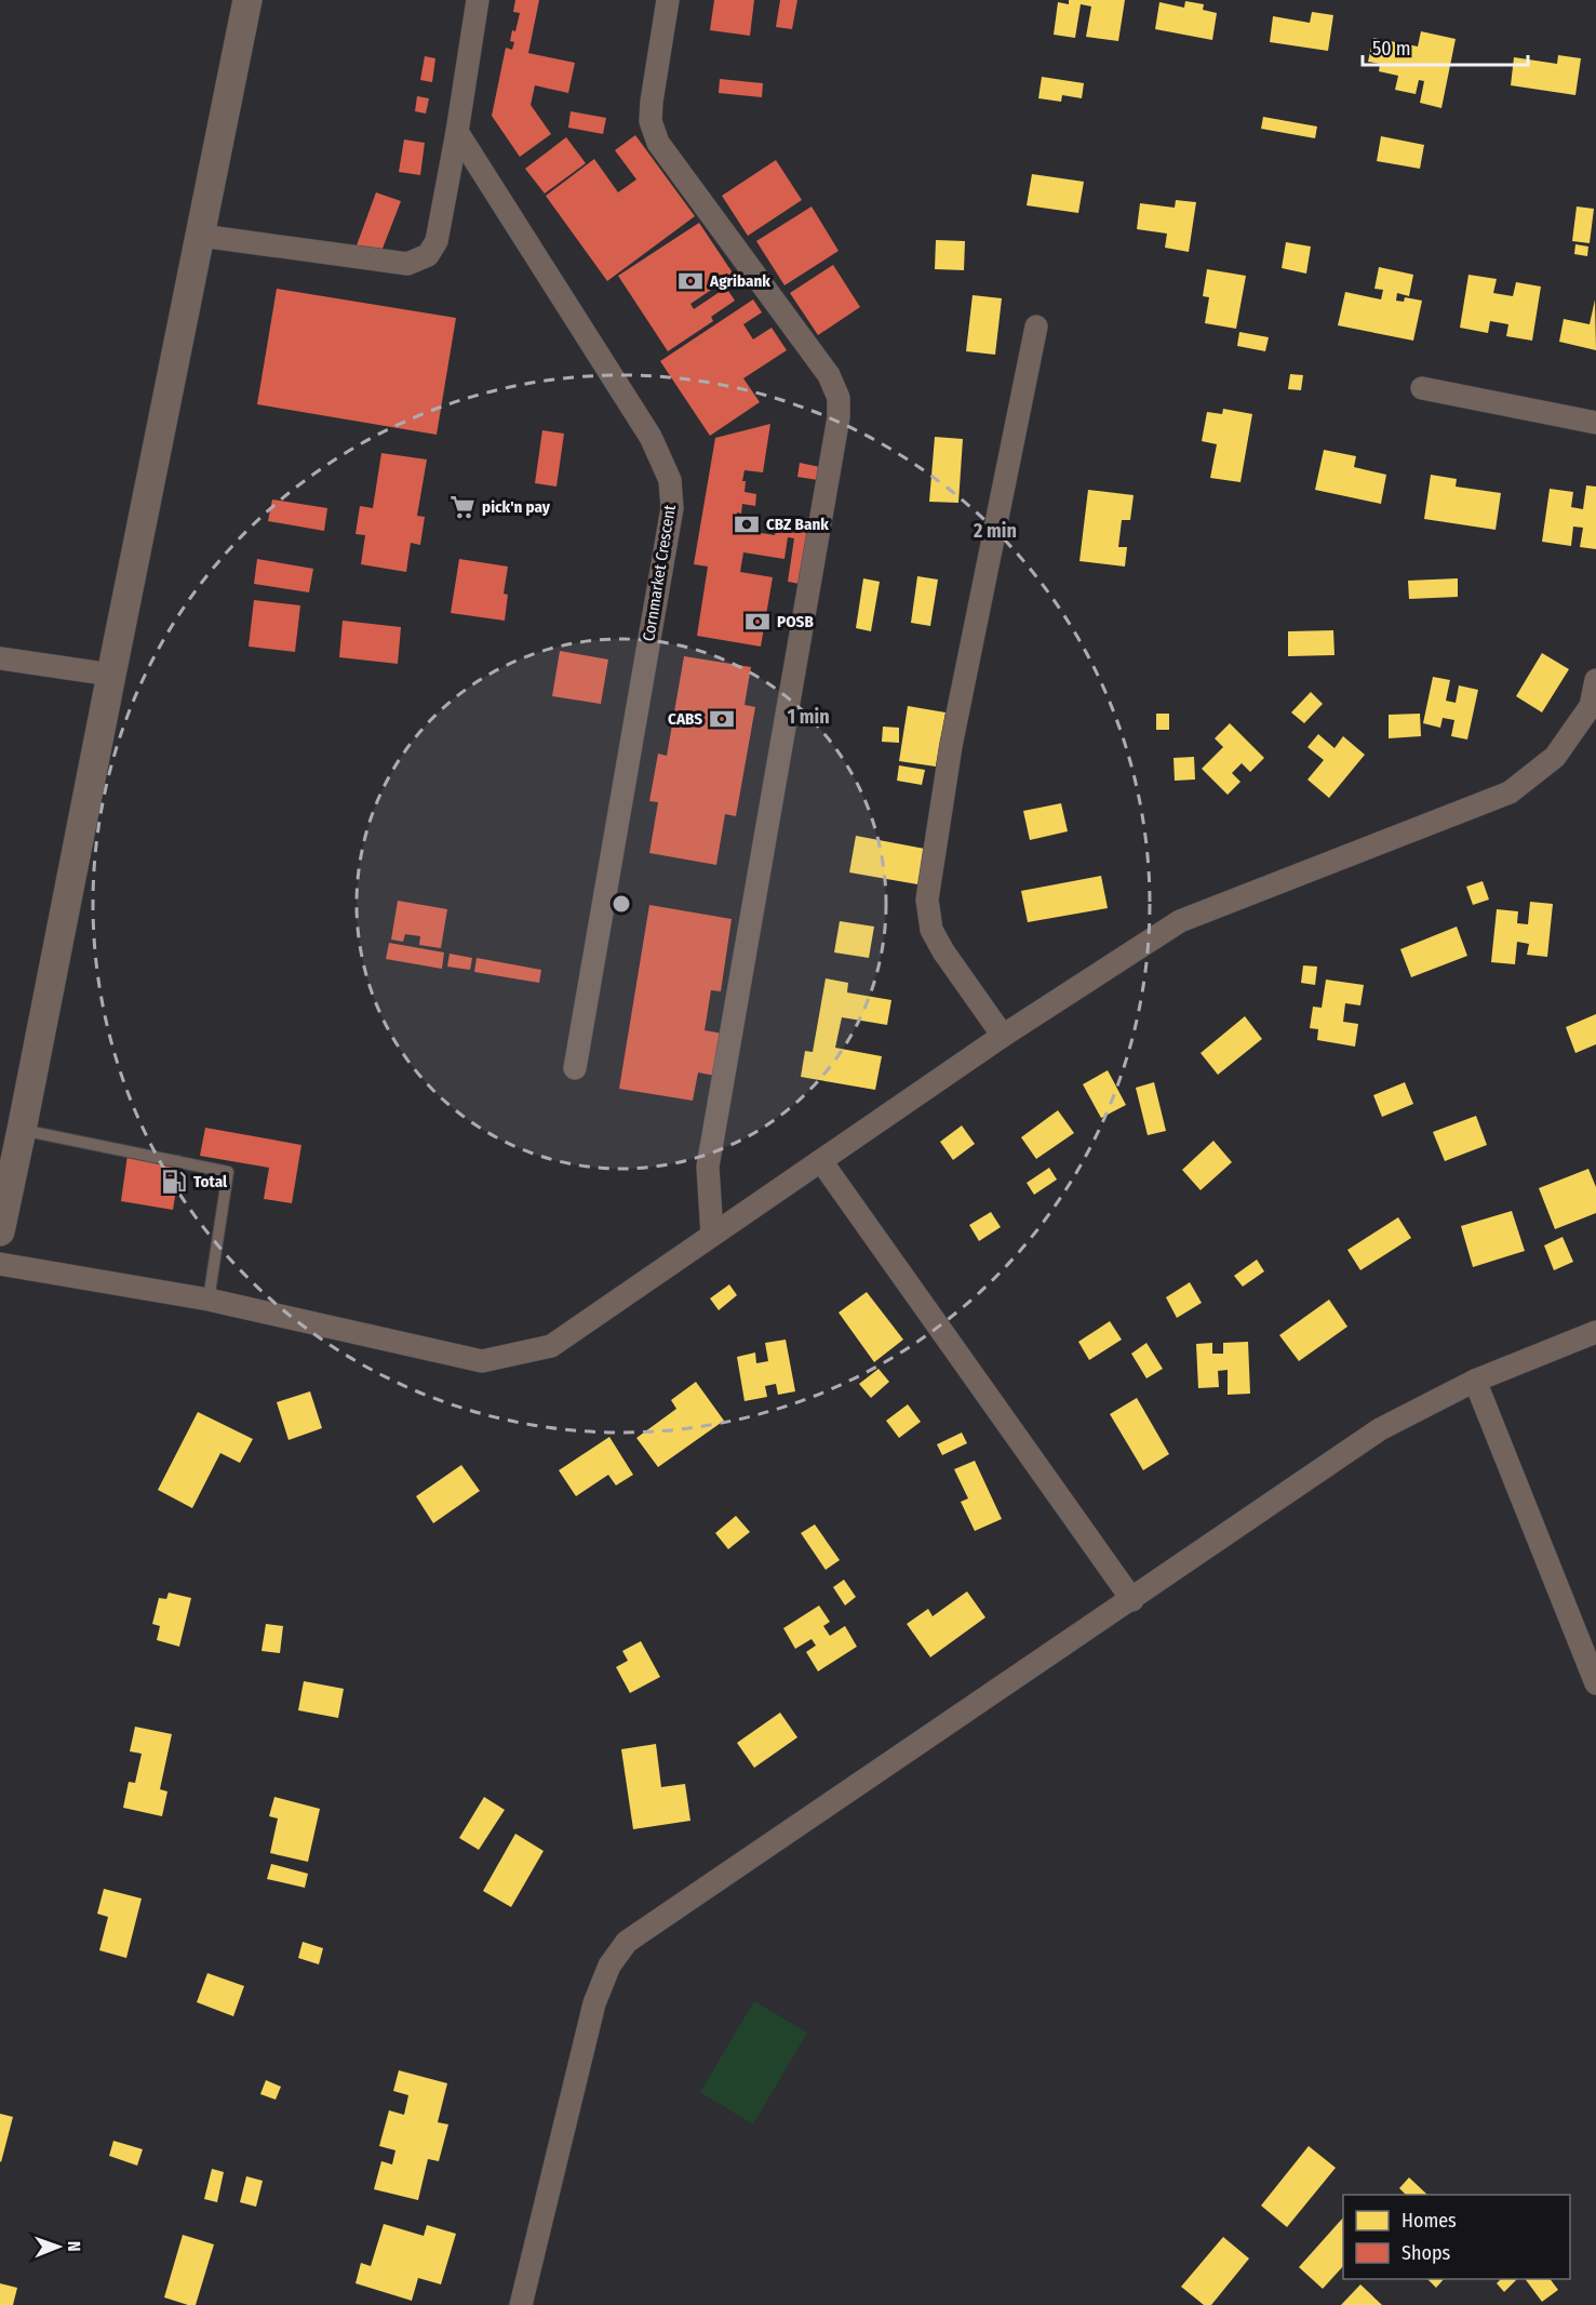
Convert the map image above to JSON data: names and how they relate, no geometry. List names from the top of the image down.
{
  "streets": {
    "street": ["Cornmarket Crescent"]
  },
  "places": {
    "bank": [
      "Agribank",
      "CBZ Bank",
      "POSB",
      "CABS"
    ],
    "supermarket": ["pick'n pay"],
    "fuel station": ["Total"]
  },
  "legend": ["Homes", "Shops"],
  "scale_bar": "50 m",
  "north": "right",
  "rings": ["2 min", "1 min"]
}
